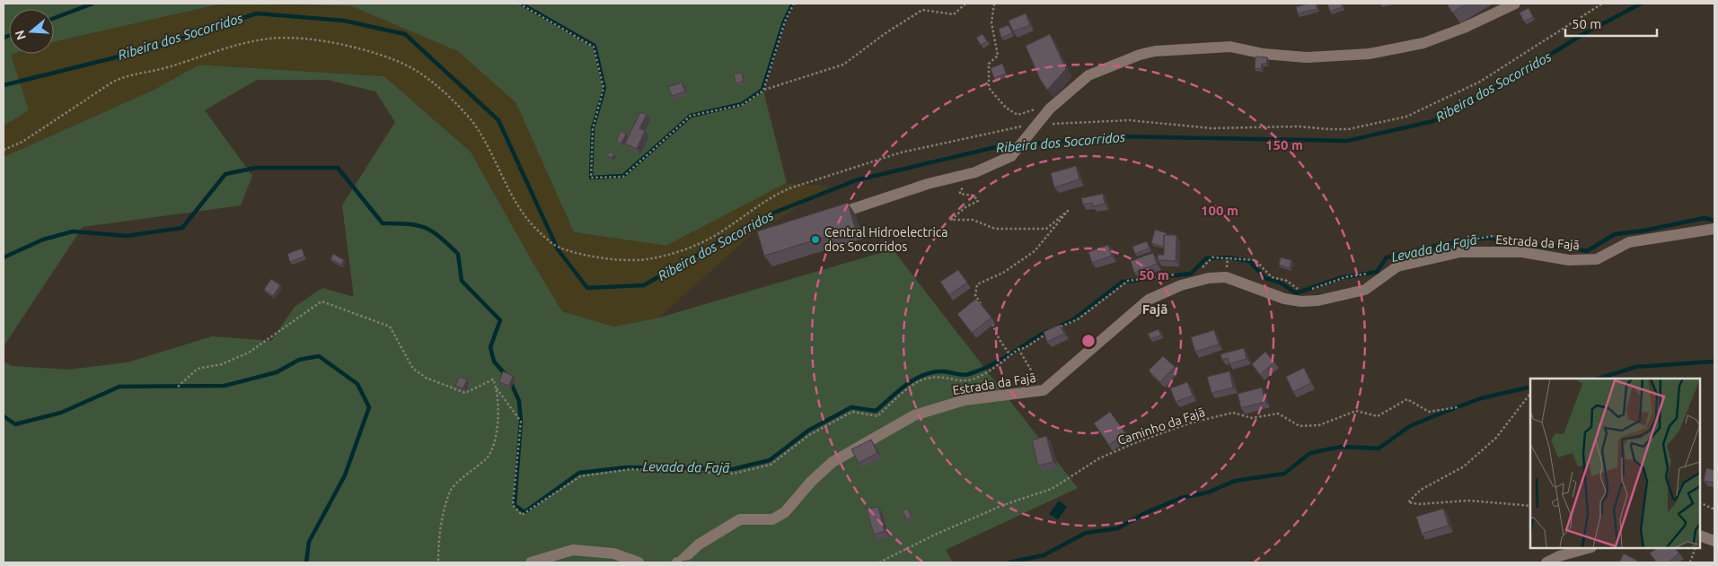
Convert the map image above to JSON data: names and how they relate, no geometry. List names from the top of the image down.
{
  "streets": {
    "street": ["Estrada da Fajã"],
    "path": ["Caminho da Fajã"]
  },
  "districts": ["Fajã"],
  "water": ["Ribeira dos Socorridos", "Levada da Fajã"],
  "places": ["Central Hidroelectrica dos Socorridos"],
  "scale_bar": "50 m",
  "north": "left",
  "rings": ["150 m", "100 m", "50 m"]
}
